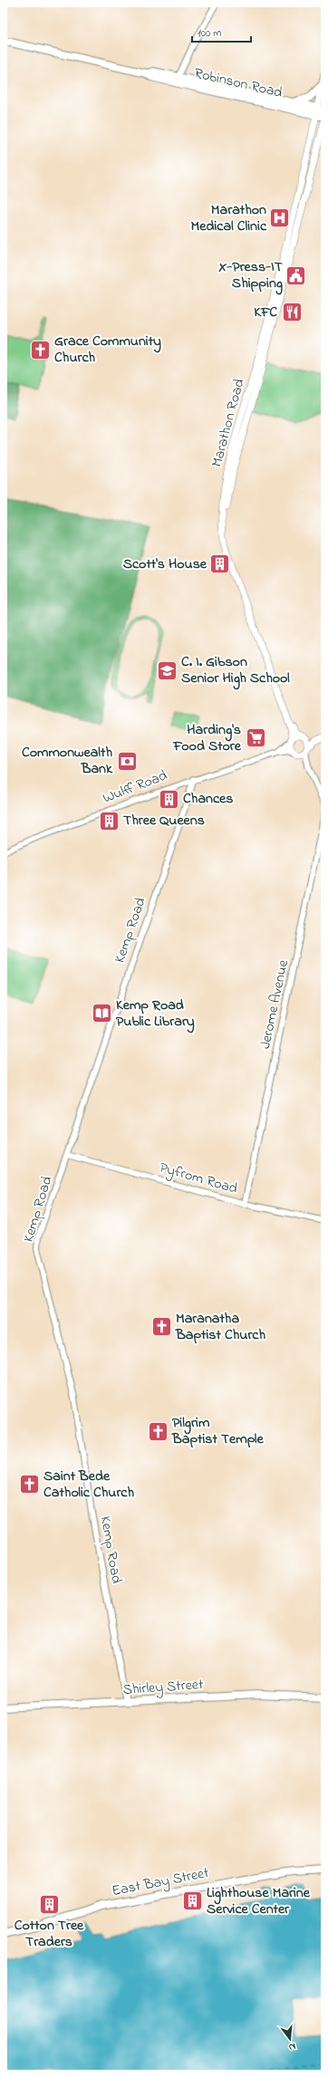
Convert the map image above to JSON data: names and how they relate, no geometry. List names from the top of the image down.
{
  "streets": {
    "highway": ["Robinson Road", "Shirley Street", "East Bay Street"],
    "main road": ["Marathon Road"],
    "street": [
      "Wulff Road",
      "Kemp Road",
      "Jerome Avenue",
      "Pyfrom Road"
    ]
  },
  "crossings": [
    ["Robinson Road", "Marathon Road"],
    ["Marathon Road", "Wulff Road"],
    ["Wulff Road", "Kemp Road"],
    ["Kemp Road", "Pyfrom Road"],
    ["Kemp Road", "Shirley Street"],
    ["Jerome Avenue", "Pyfrom Road"]
  ],
  "places": {
    "hospital": ["Marathon Medical Clinic"],
    "public building": ["X-Press-IT Shipping"],
    "restaurant": ["KFC"],
    "church": [
      "Grace Community Church",
      "Maranatha Baptist Church",
      "Pilgrim Baptist Temple",
      "Saint Bede Catholic Church"
    ],
    "building": [
      "Scott's House",
      "Chances",
      "Three Queens",
      "Lighthouse Marine Service Center",
      "Cotton Tree Traders"
    ],
    "school or university": ["C. I. Gibson Senior High School"],
    "supermarket": ["Harding's Food Store"],
    "bank": ["Commonwealth Bank"],
    "library": ["Kemp Road Public Library"]
  },
  "scale_bar": "100 m",
  "north": "bottom"
}
